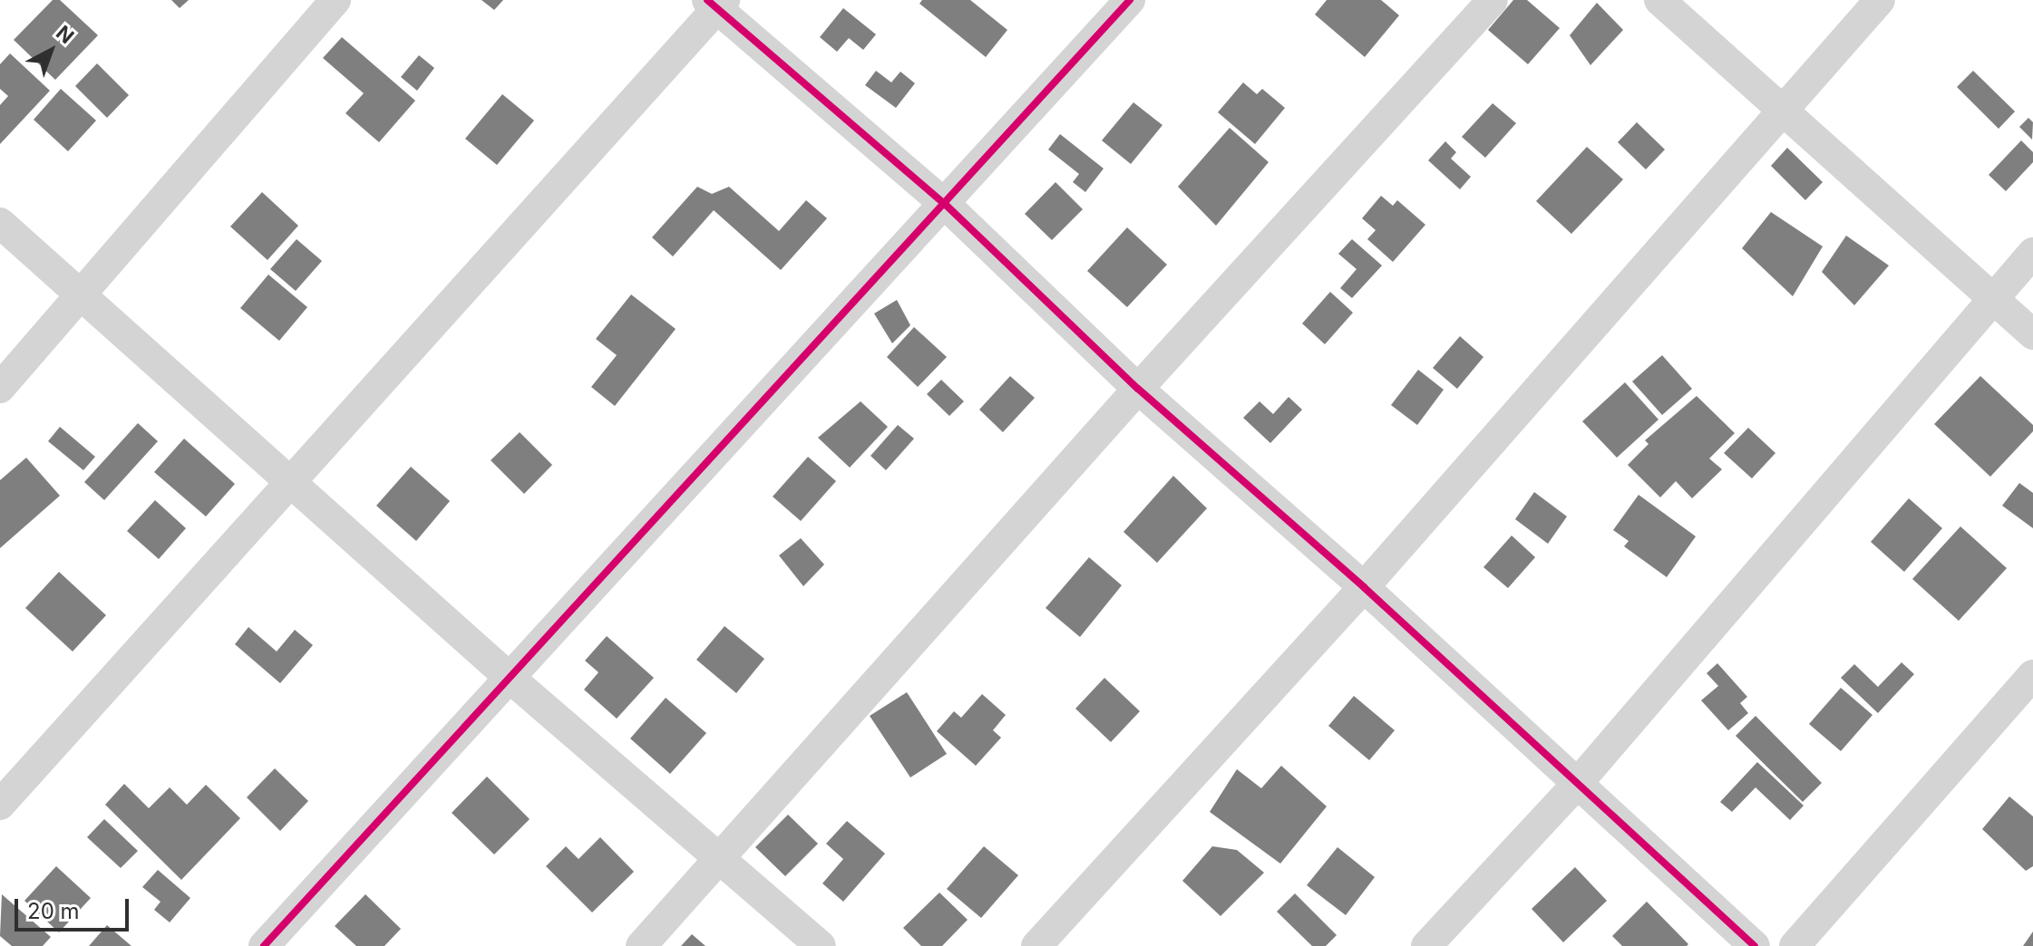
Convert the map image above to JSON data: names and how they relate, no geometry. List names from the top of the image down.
{
  "scale_bar": "20 m",
  "north": "top right"
}
